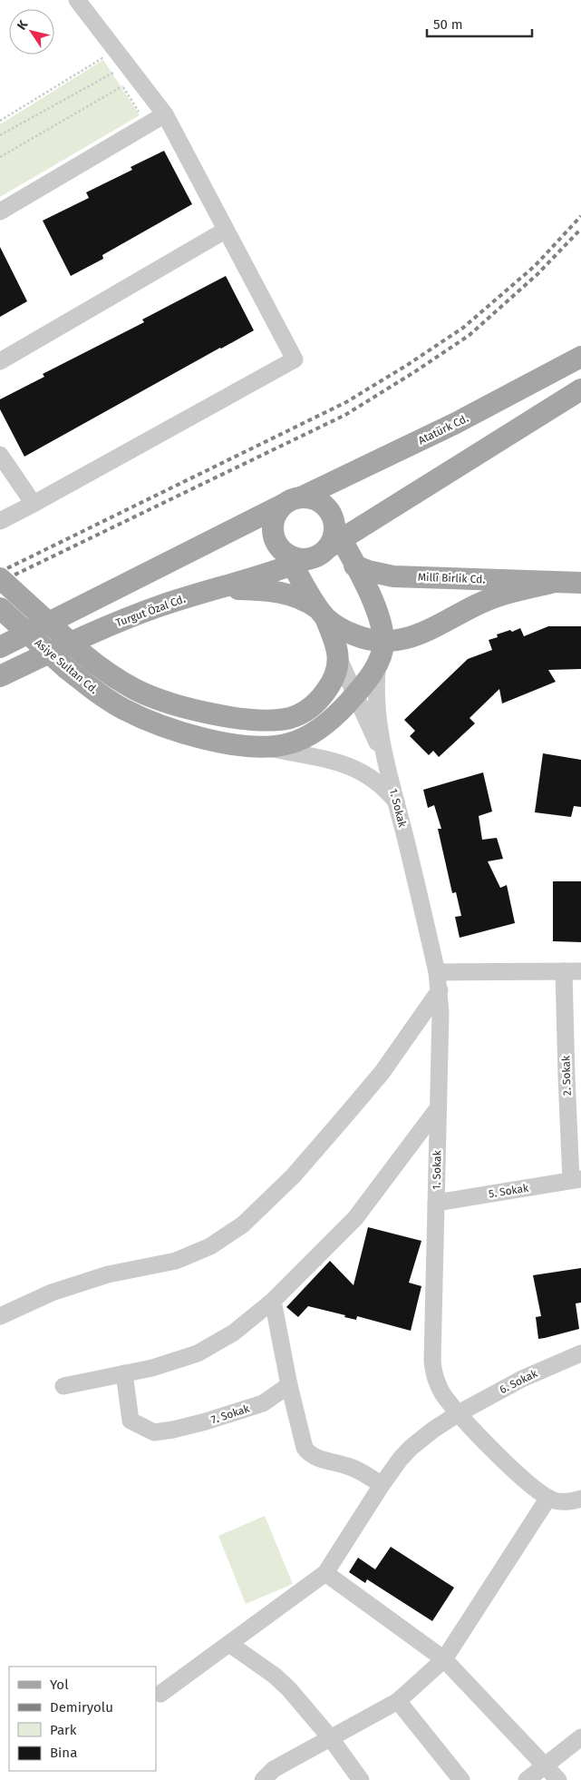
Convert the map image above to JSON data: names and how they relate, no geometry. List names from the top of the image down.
{
  "streets": {
    "main road": [
      "Atatürk Cd.",
      "Millî Birlik Cd.",
      "Turgut Özal Cd.",
      "Asiye Sultan Cd."
    ],
    "street": [
      "1. Sokak",
      "2. Sokak",
      "5. Sokak",
      "6. Sokak",
      "7. Sokak"
    ]
  },
  "crossings": [
    ["Atatürk Cd.", "Turgut Özal Cd."],
    ["Millî Birlik Cd.", "Asiye Sultan Cd."],
    ["Asiye Sultan Cd.", "1. Sokak"],
    ["1. Sokak", "5. Sokak"],
    ["1. Sokak", "6. Sokak"],
    ["2. Sokak", "5. Sokak"]
  ],
  "legend": [
    "Yol",
    "Demiryolu",
    "Park",
    "Bina"
  ],
  "scale_bar": "50 m",
  "north": "top left"
}
